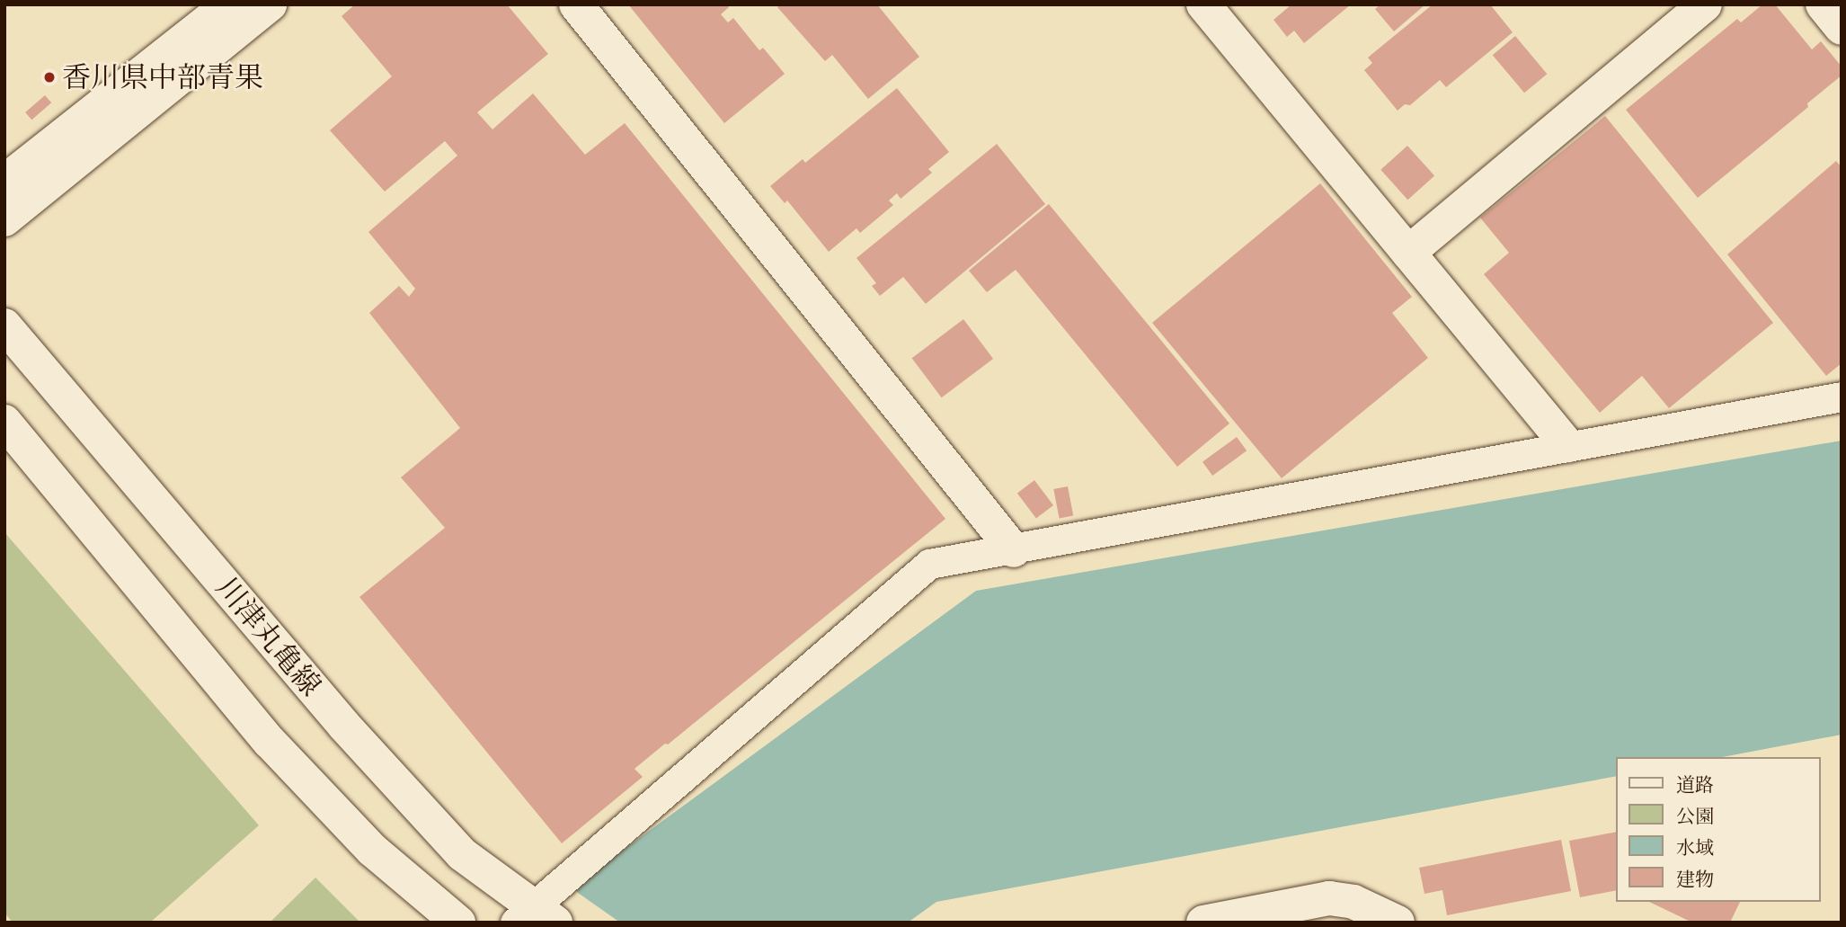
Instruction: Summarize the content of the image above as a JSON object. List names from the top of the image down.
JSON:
{
  "streets": {
    "street": ["川津丸亀線"]
  },
  "places": ["香川県中部青果"],
  "legend": [
    "道路",
    "公園",
    "水域",
    "建物"
  ]
}
